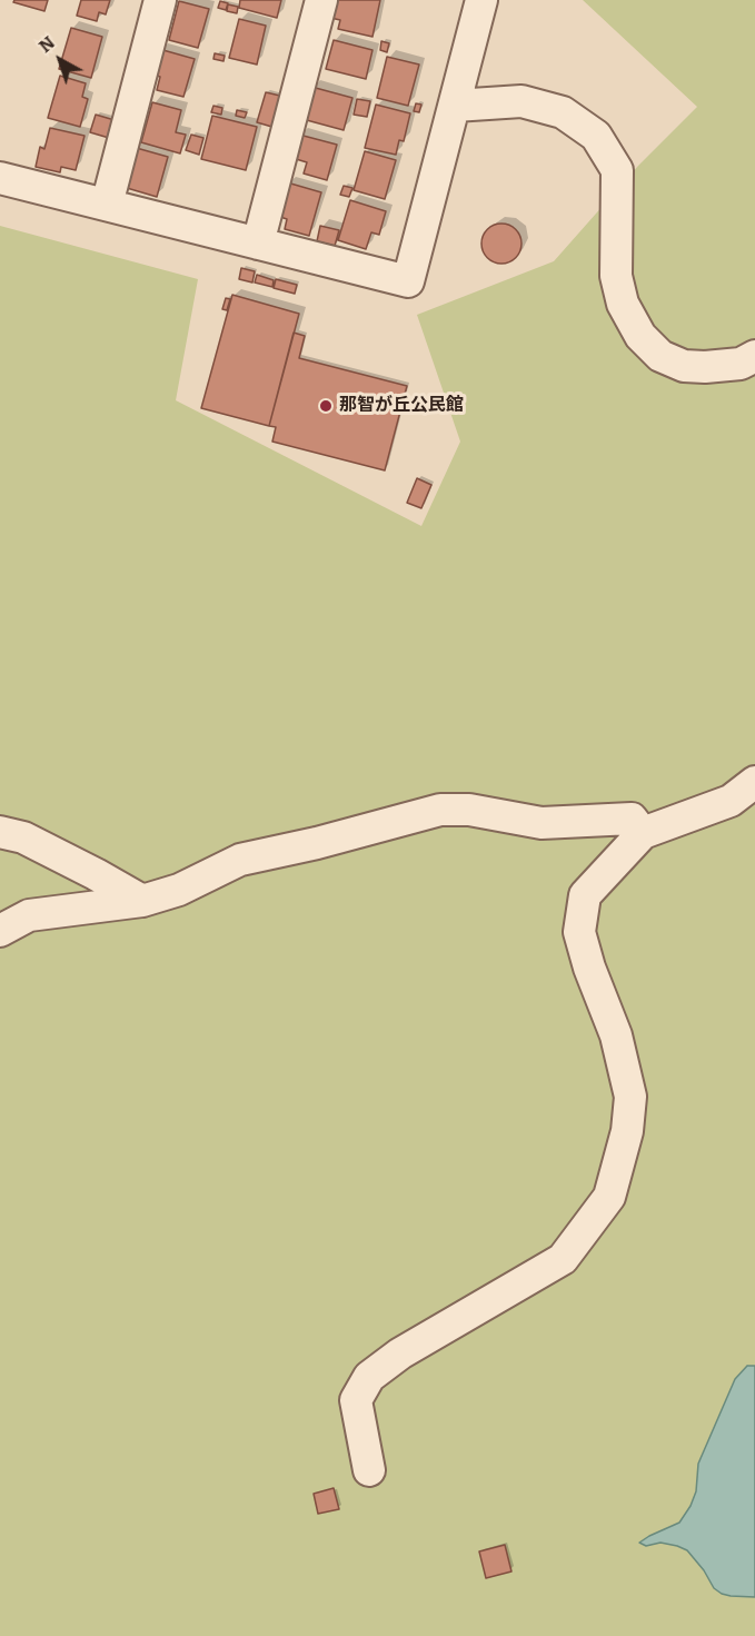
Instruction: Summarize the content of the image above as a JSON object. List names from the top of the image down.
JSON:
{
  "places": ["那智が丘公民館"],
  "north": "top left"
}
